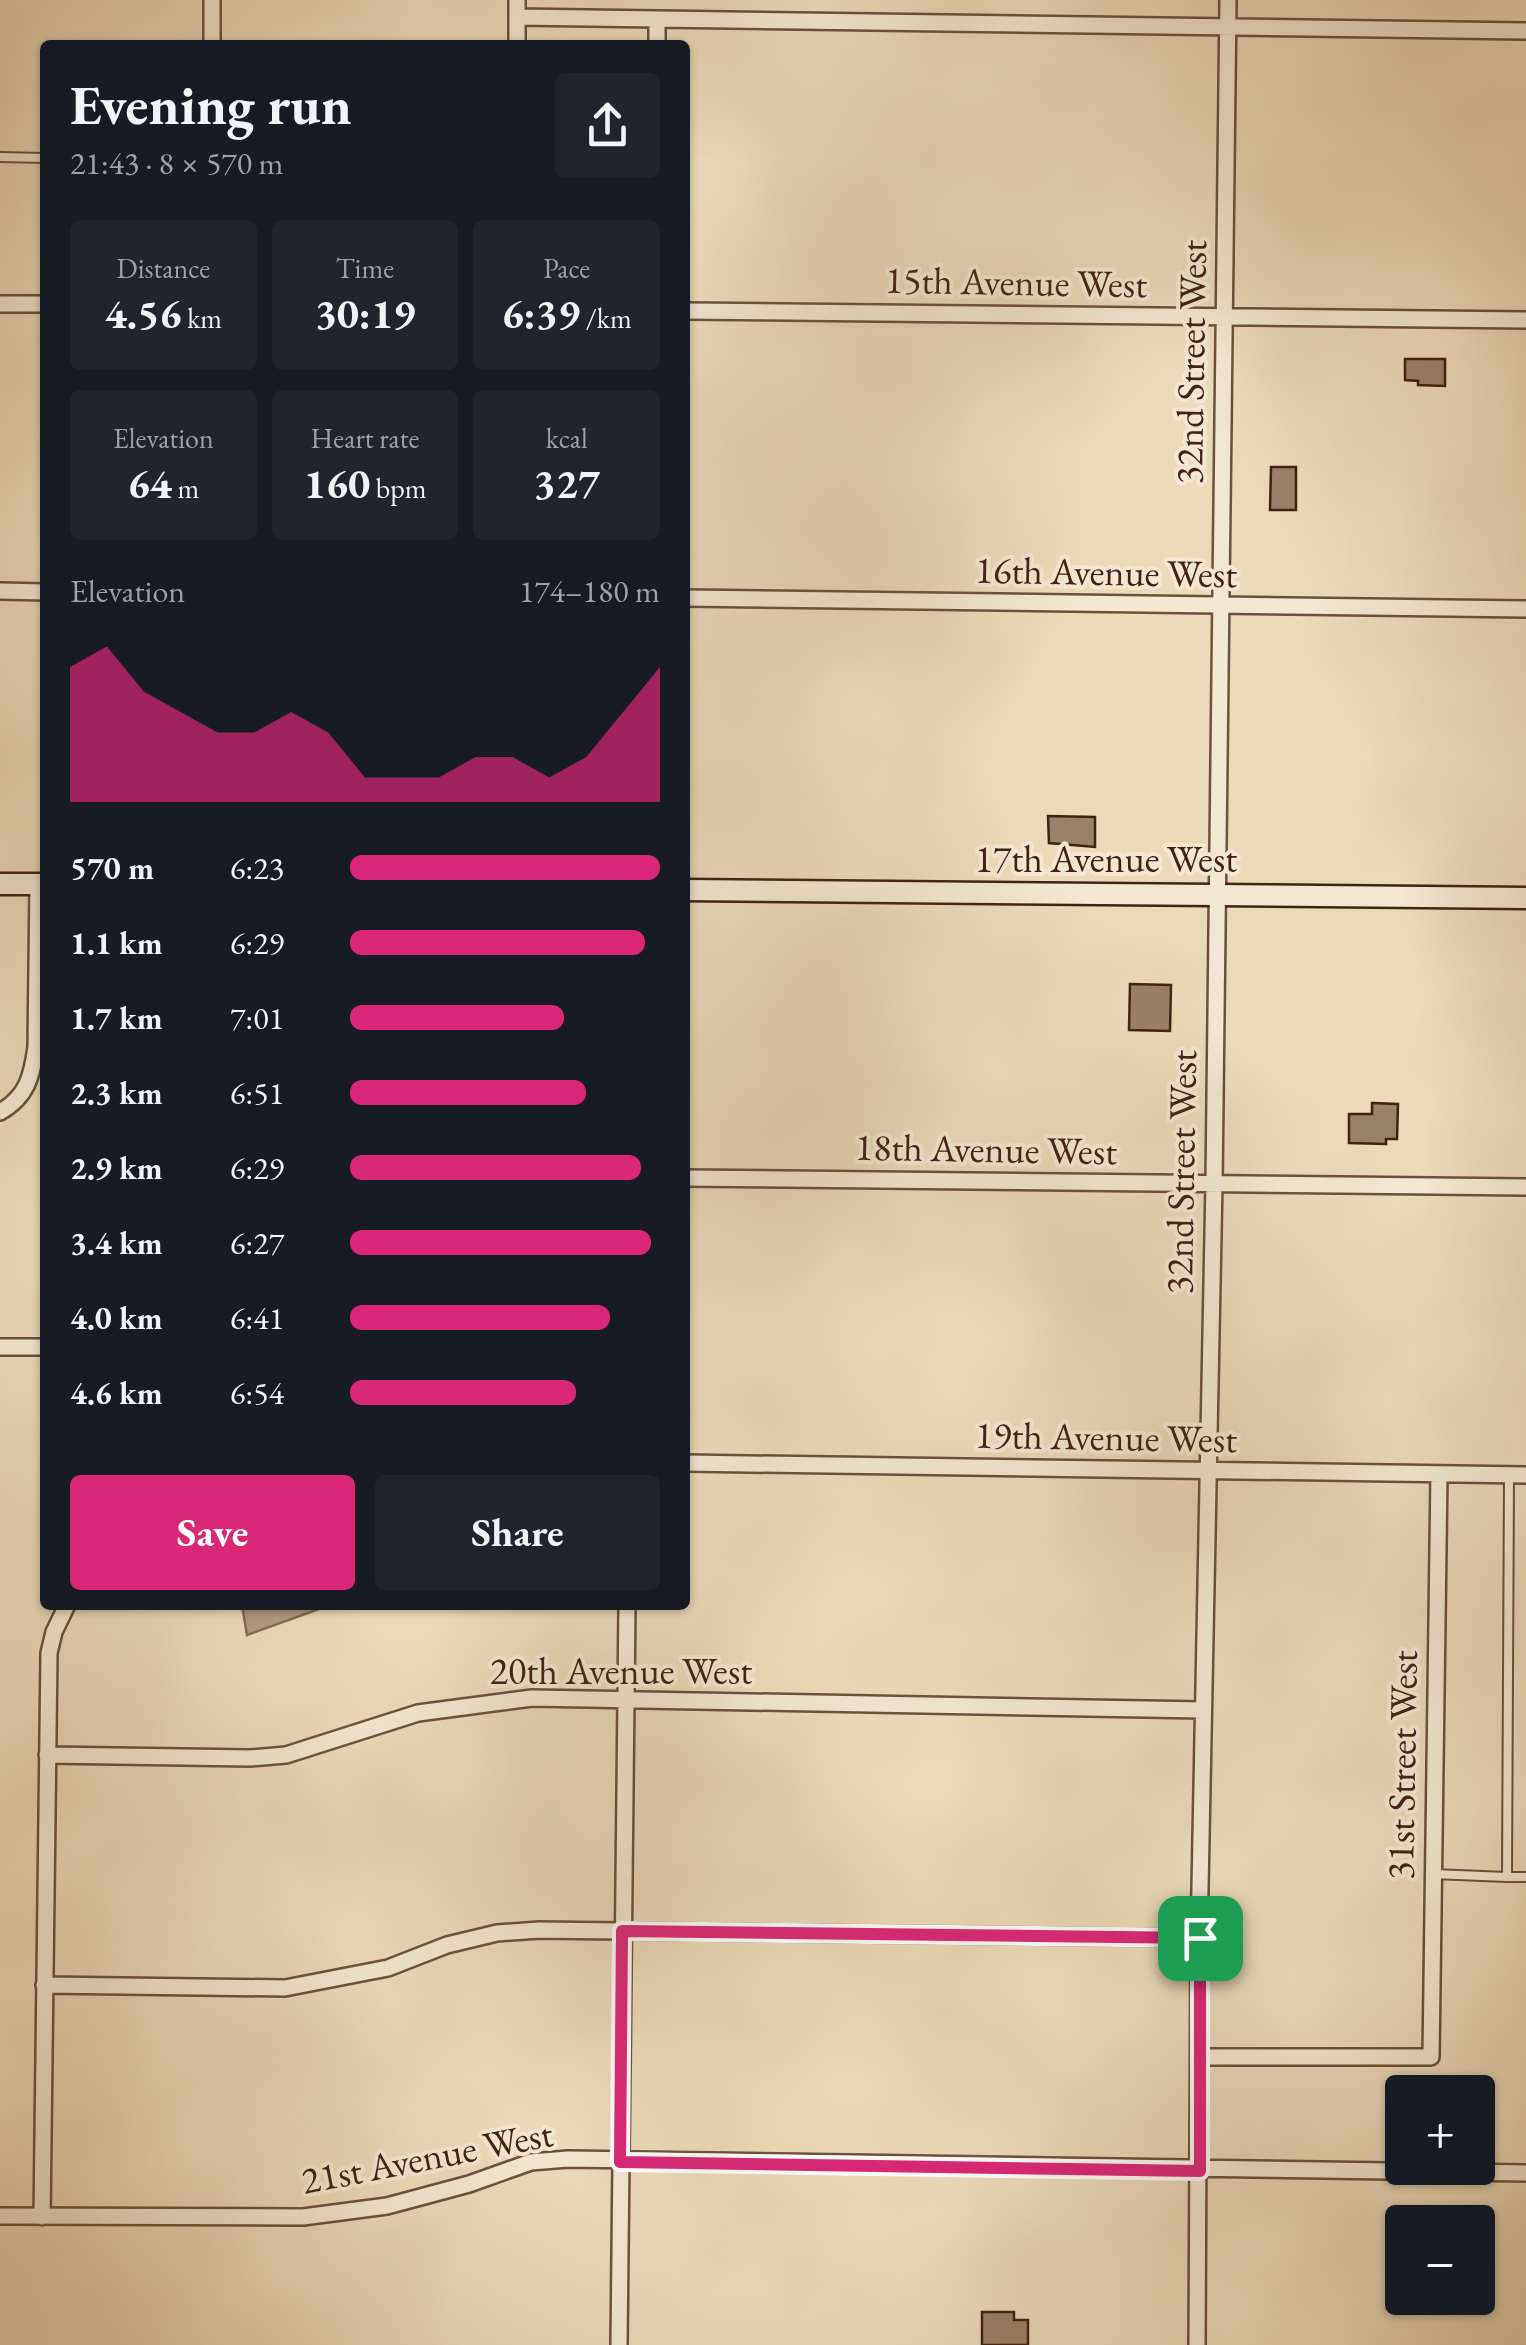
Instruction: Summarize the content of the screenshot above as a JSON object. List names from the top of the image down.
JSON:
{
  "streets": {
    "street": [
      "15th Avenue West",
      "32nd Street West",
      "16th Avenue West",
      "17th Avenue West",
      "18th Avenue West",
      "19th Avenue West",
      "20th Avenue West",
      "31st Street West",
      "21st Avenue West"
    ]
  },
  "crossings": [
    ["15th Avenue West", "32nd Street West"],
    ["32nd Street West", "16th Avenue West"],
    ["32nd Street West", "17th Avenue West"],
    ["32nd Street West", "18th Avenue West"],
    ["32nd Street West", "19th Avenue West"],
    ["32nd Street West", "20th Avenue West"],
    ["32nd Street West", "31st Street West"],
    ["32nd Street West", "21st Avenue West"],
    ["19th Avenue West", "31st Street West"]
  ],
  "page": {
    "heading": ["Evening run", "21:43 · 8 × 570 m"],
    "stats": [
      ["Distance", "4.56 km"],
      ["Time", "30:19"],
      ["Pace", "6:39 /km"],
      ["Elevation", "64 m"],
      ["Heart rate", "160 bpm"],
      ["kcal", "327"]
    ],
    "chart": ["Elevation", "174–180 m"],
    "list": [
      {
        "name": "570 m",
        "note": "6:23"
      },
      {
        "name": "1.1 km",
        "note": "6:29"
      },
      {
        "name": "1.7 km",
        "note": "7:01"
      },
      {
        "name": "2.3 km",
        "note": "6:51"
      },
      {
        "name": "2.9 km",
        "note": "6:29"
      },
      {
        "name": "3.4 km",
        "note": "6:27"
      },
      {
        "name": "4.0 km",
        "note": "6:41"
      },
      {
        "name": "4.6 km",
        "note": "6:54"
      }
    ],
    "buttons": ["Save", "Share"],
    "map_buttons": ["+", "−"]
  }
}
